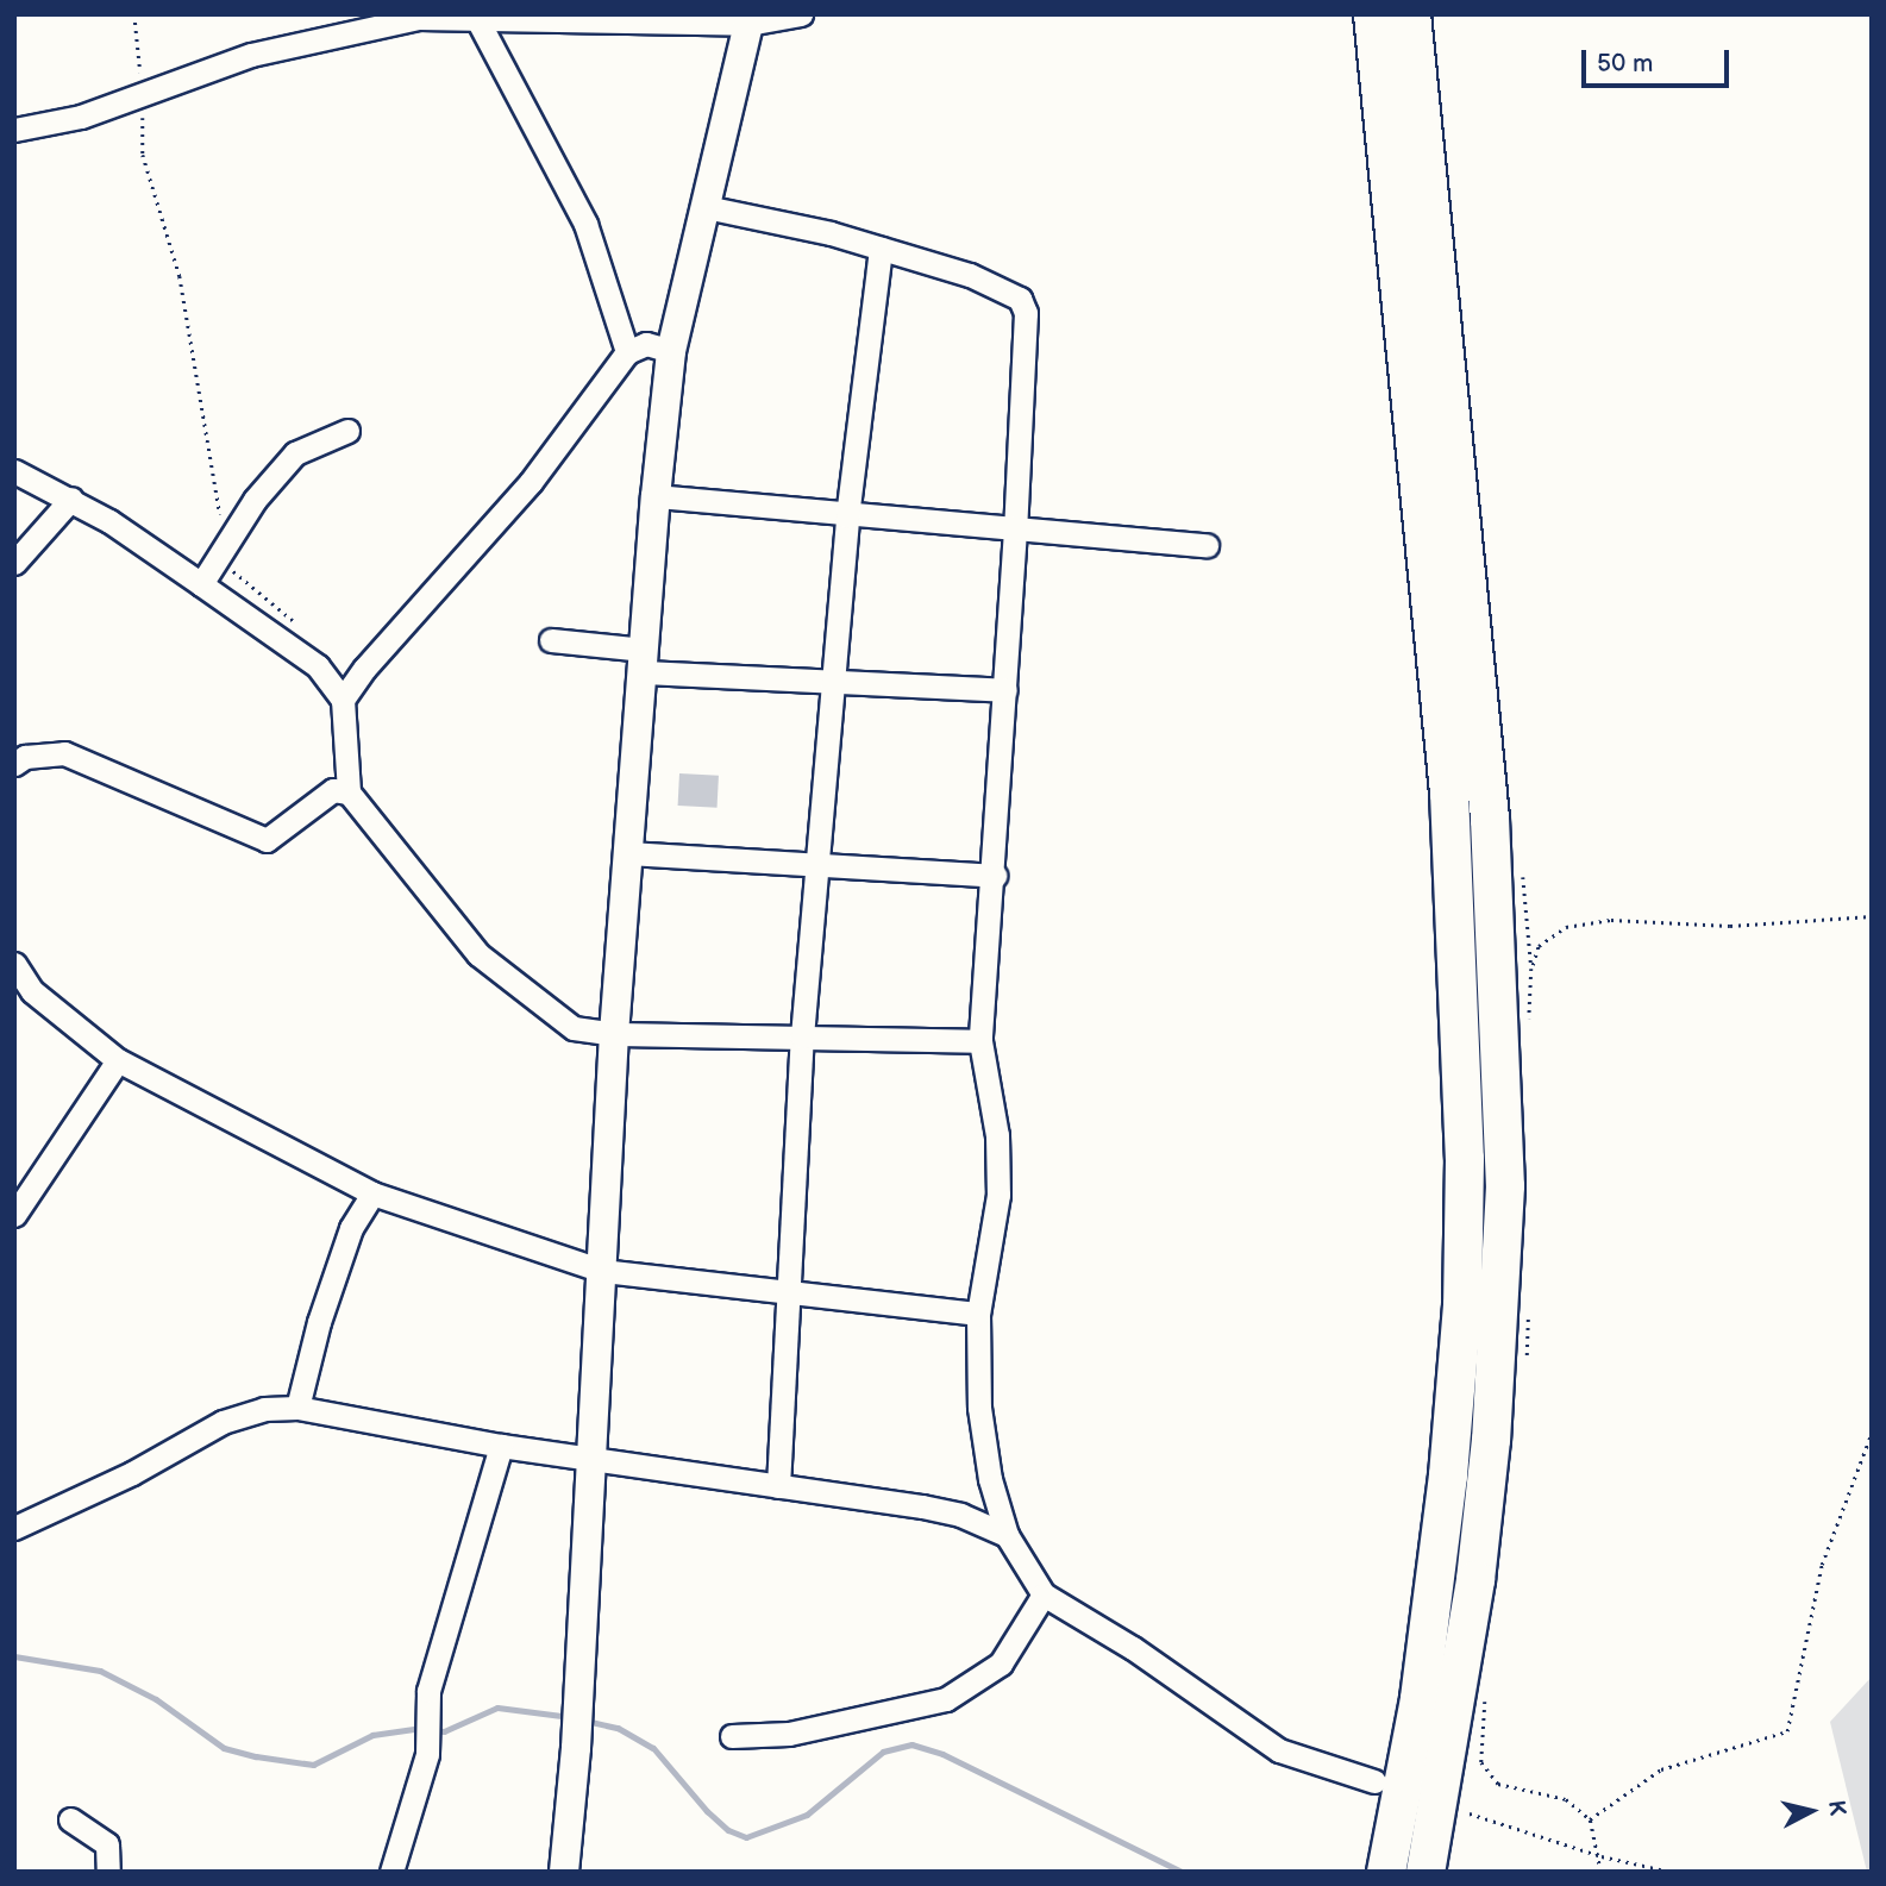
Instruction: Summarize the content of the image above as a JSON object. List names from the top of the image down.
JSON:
{
  "scale_bar": "50 m",
  "north": "right"
}
